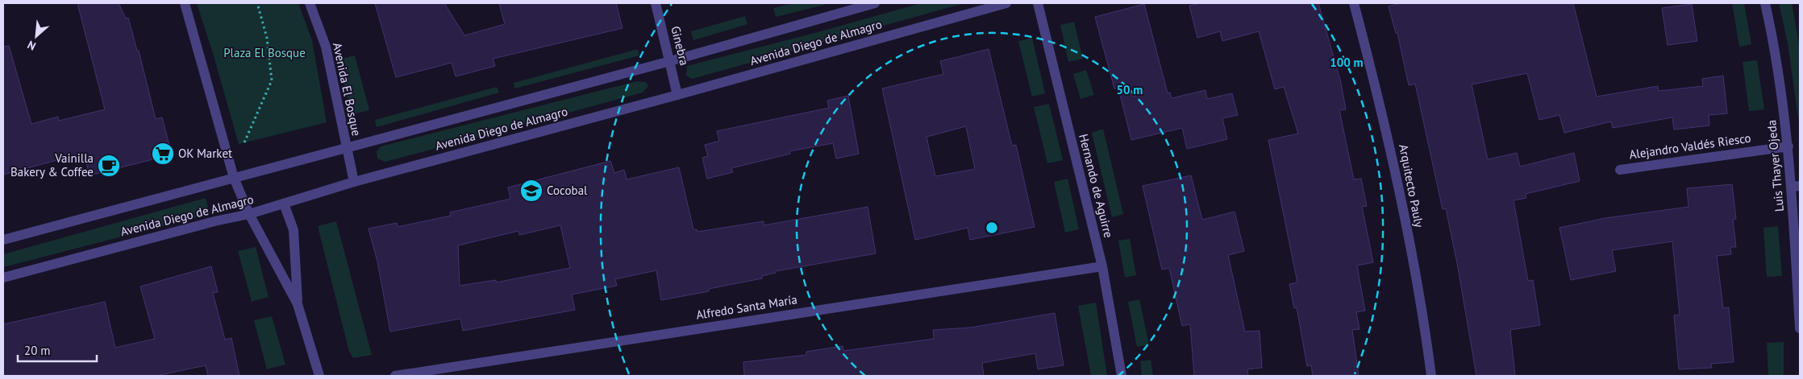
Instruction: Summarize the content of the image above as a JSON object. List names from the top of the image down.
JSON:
{
  "streets": {
    "street": [
      "Avenida Diego de Almagro",
      "Ginebra",
      "Avenida El Bosque",
      "Alejandro Valdés Riesco",
      "Luis Thayer Ojeda",
      "Hernando de Aguirre",
      "Arquitecto Pauly",
      "Alfredo Santa María"
    ]
  },
  "crossings": [
    ["Avenida Diego de Almagro", "Ginebra"],
    ["Avenida Diego de Almagro", "Avenida El Bosque"],
    ["Alejandro Valdés Riesco", "Luis Thayer Ojeda"],
    ["Hernando de Aguirre", "Alfredo Santa María"]
  ],
  "parks": ["Plaza El Bosque"],
  "places": {
    "supermarket": ["OK Market"],
    "cafe": ["Vainilla Bakery & Coffee"],
    "school or university": ["Cocobal"]
  },
  "scale_bar": "20 m",
  "north": "bottom left",
  "rings": ["100 m", "50 m"]
}
